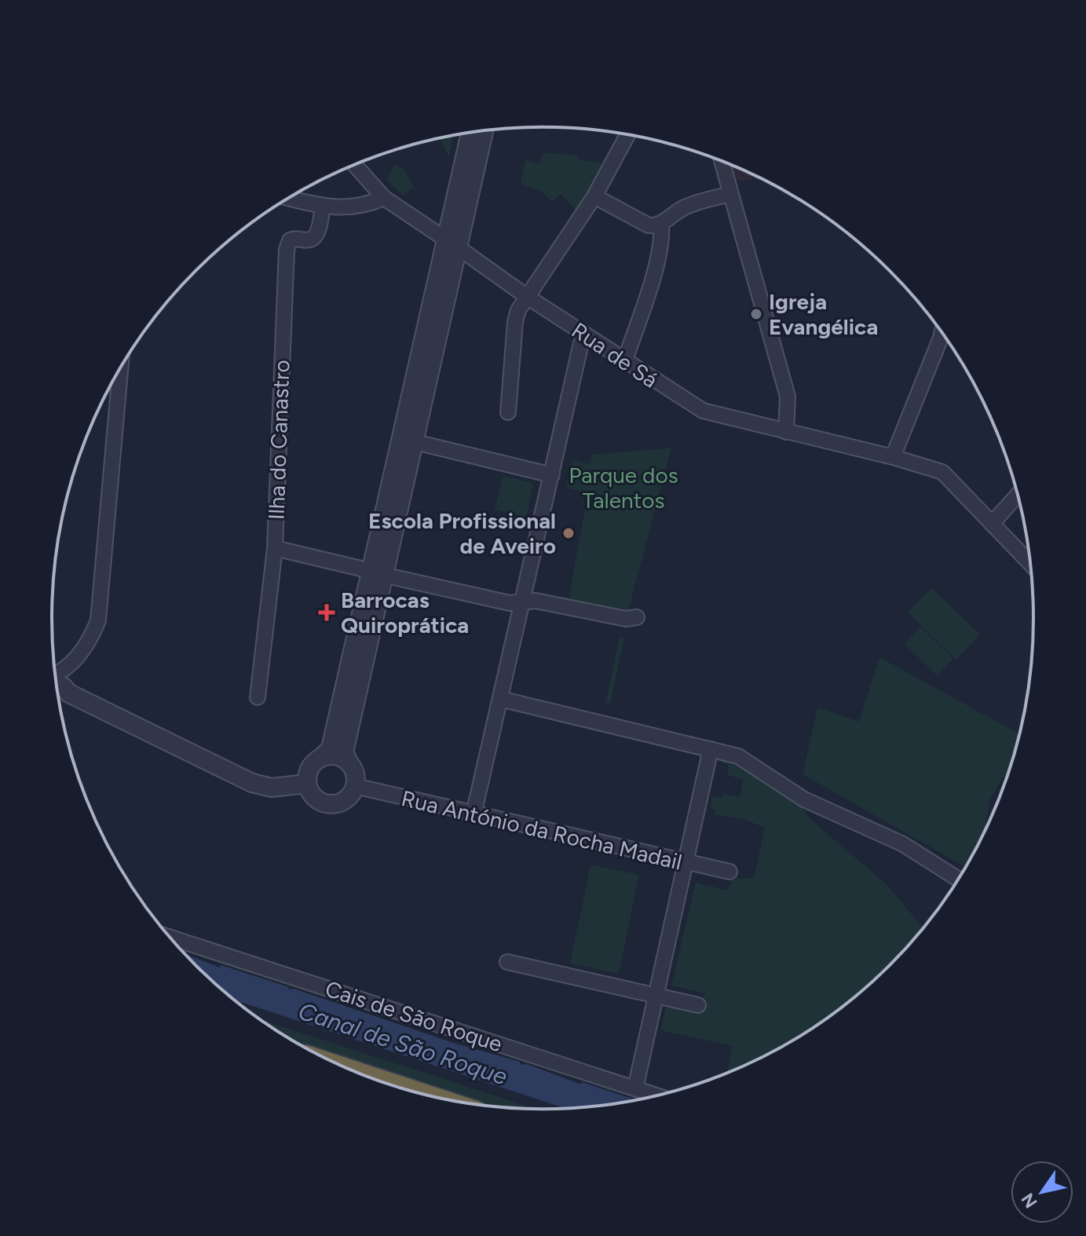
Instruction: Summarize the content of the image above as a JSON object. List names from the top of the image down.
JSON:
{
  "streets": {
    "street": [
      "Rua de Sá",
      "Ilha do Canastro",
      "Rua António da Rocha Madail",
      "Cais de São Roque"
    ]
  },
  "water": ["Canal de São Roque"],
  "parks": ["Parque dos Talentos"],
  "places": {
    "other": ["Igreja Evangélica", "Escola Profissional de Aveiro"],
    "health": ["Barrocas Quiroprática"]
  },
  "north": "bottom left"
}
